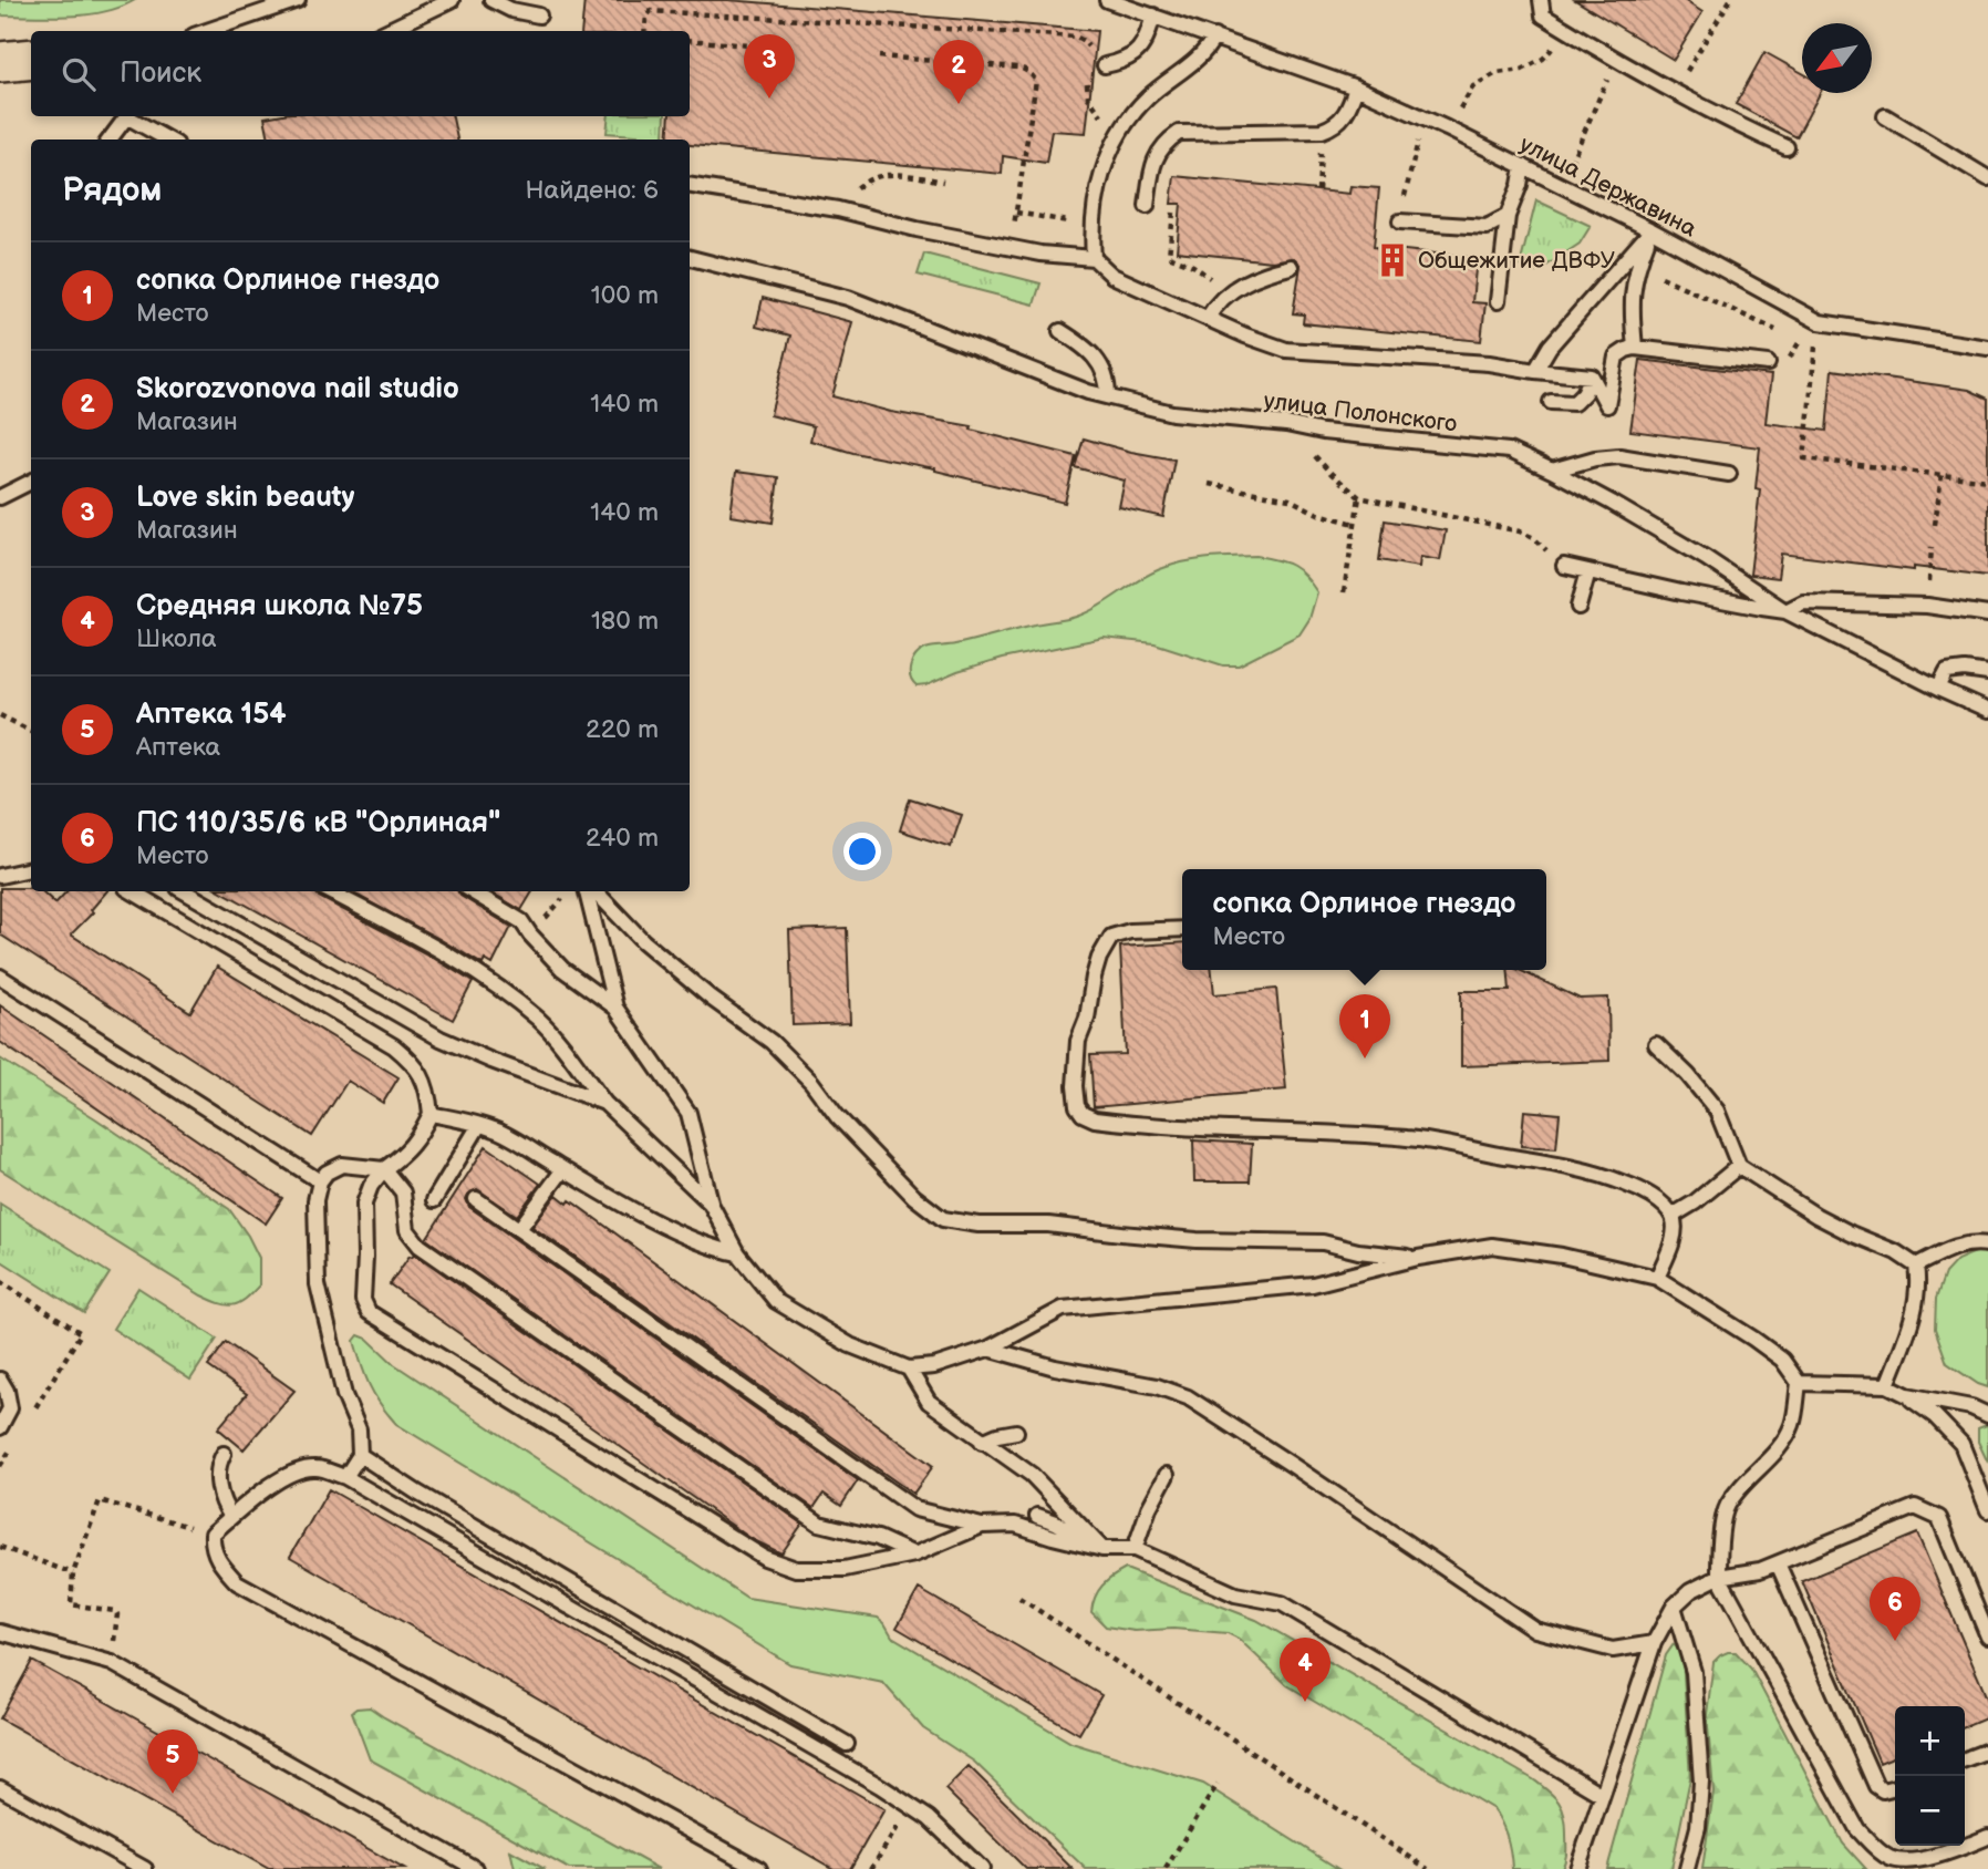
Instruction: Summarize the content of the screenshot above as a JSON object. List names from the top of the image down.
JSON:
{
  "streets": {
    "lane": ["улица Державина", "улица Полонского"]
  },
  "places": {
    "building": ["Общежитие ДВФУ"]
  },
  "north": "bottom left",
  "page": {
    "search": "Поиск",
    "pins": [
      "3",
      "2",
      "1",
      "6",
      "4",
      "5"
    ],
    "heading": ["Рядом", "Найдено: 6"],
    "list": [
      {
        "mark": "1",
        "name": "сопка Орлиное гнездо",
        "note": "Место",
        "value": "100 m"
      },
      {
        "mark": "2",
        "name": "Skorozvonova nail studio",
        "note": "Магазин",
        "value": "140 m"
      },
      {
        "mark": "3",
        "name": "Love skin beauty",
        "note": "Магазин",
        "value": "140 m"
      },
      {
        "mark": "4",
        "name": "Средняя школа №75",
        "note": "Школа",
        "value": "180 m"
      },
      {
        "mark": "5",
        "name": "Аптека 154",
        "note": "Аптека",
        "value": "220 m"
      },
      {
        "mark": "6",
        "name": "ПС 110/35/6 кВ \"Орлиная\"",
        "note": "Место",
        "value": "240 m"
      }
    ],
    "popup": ["сопка Орлиное гнездо", "Место"],
    "map_buttons": ["+", "−"]
  }
}
